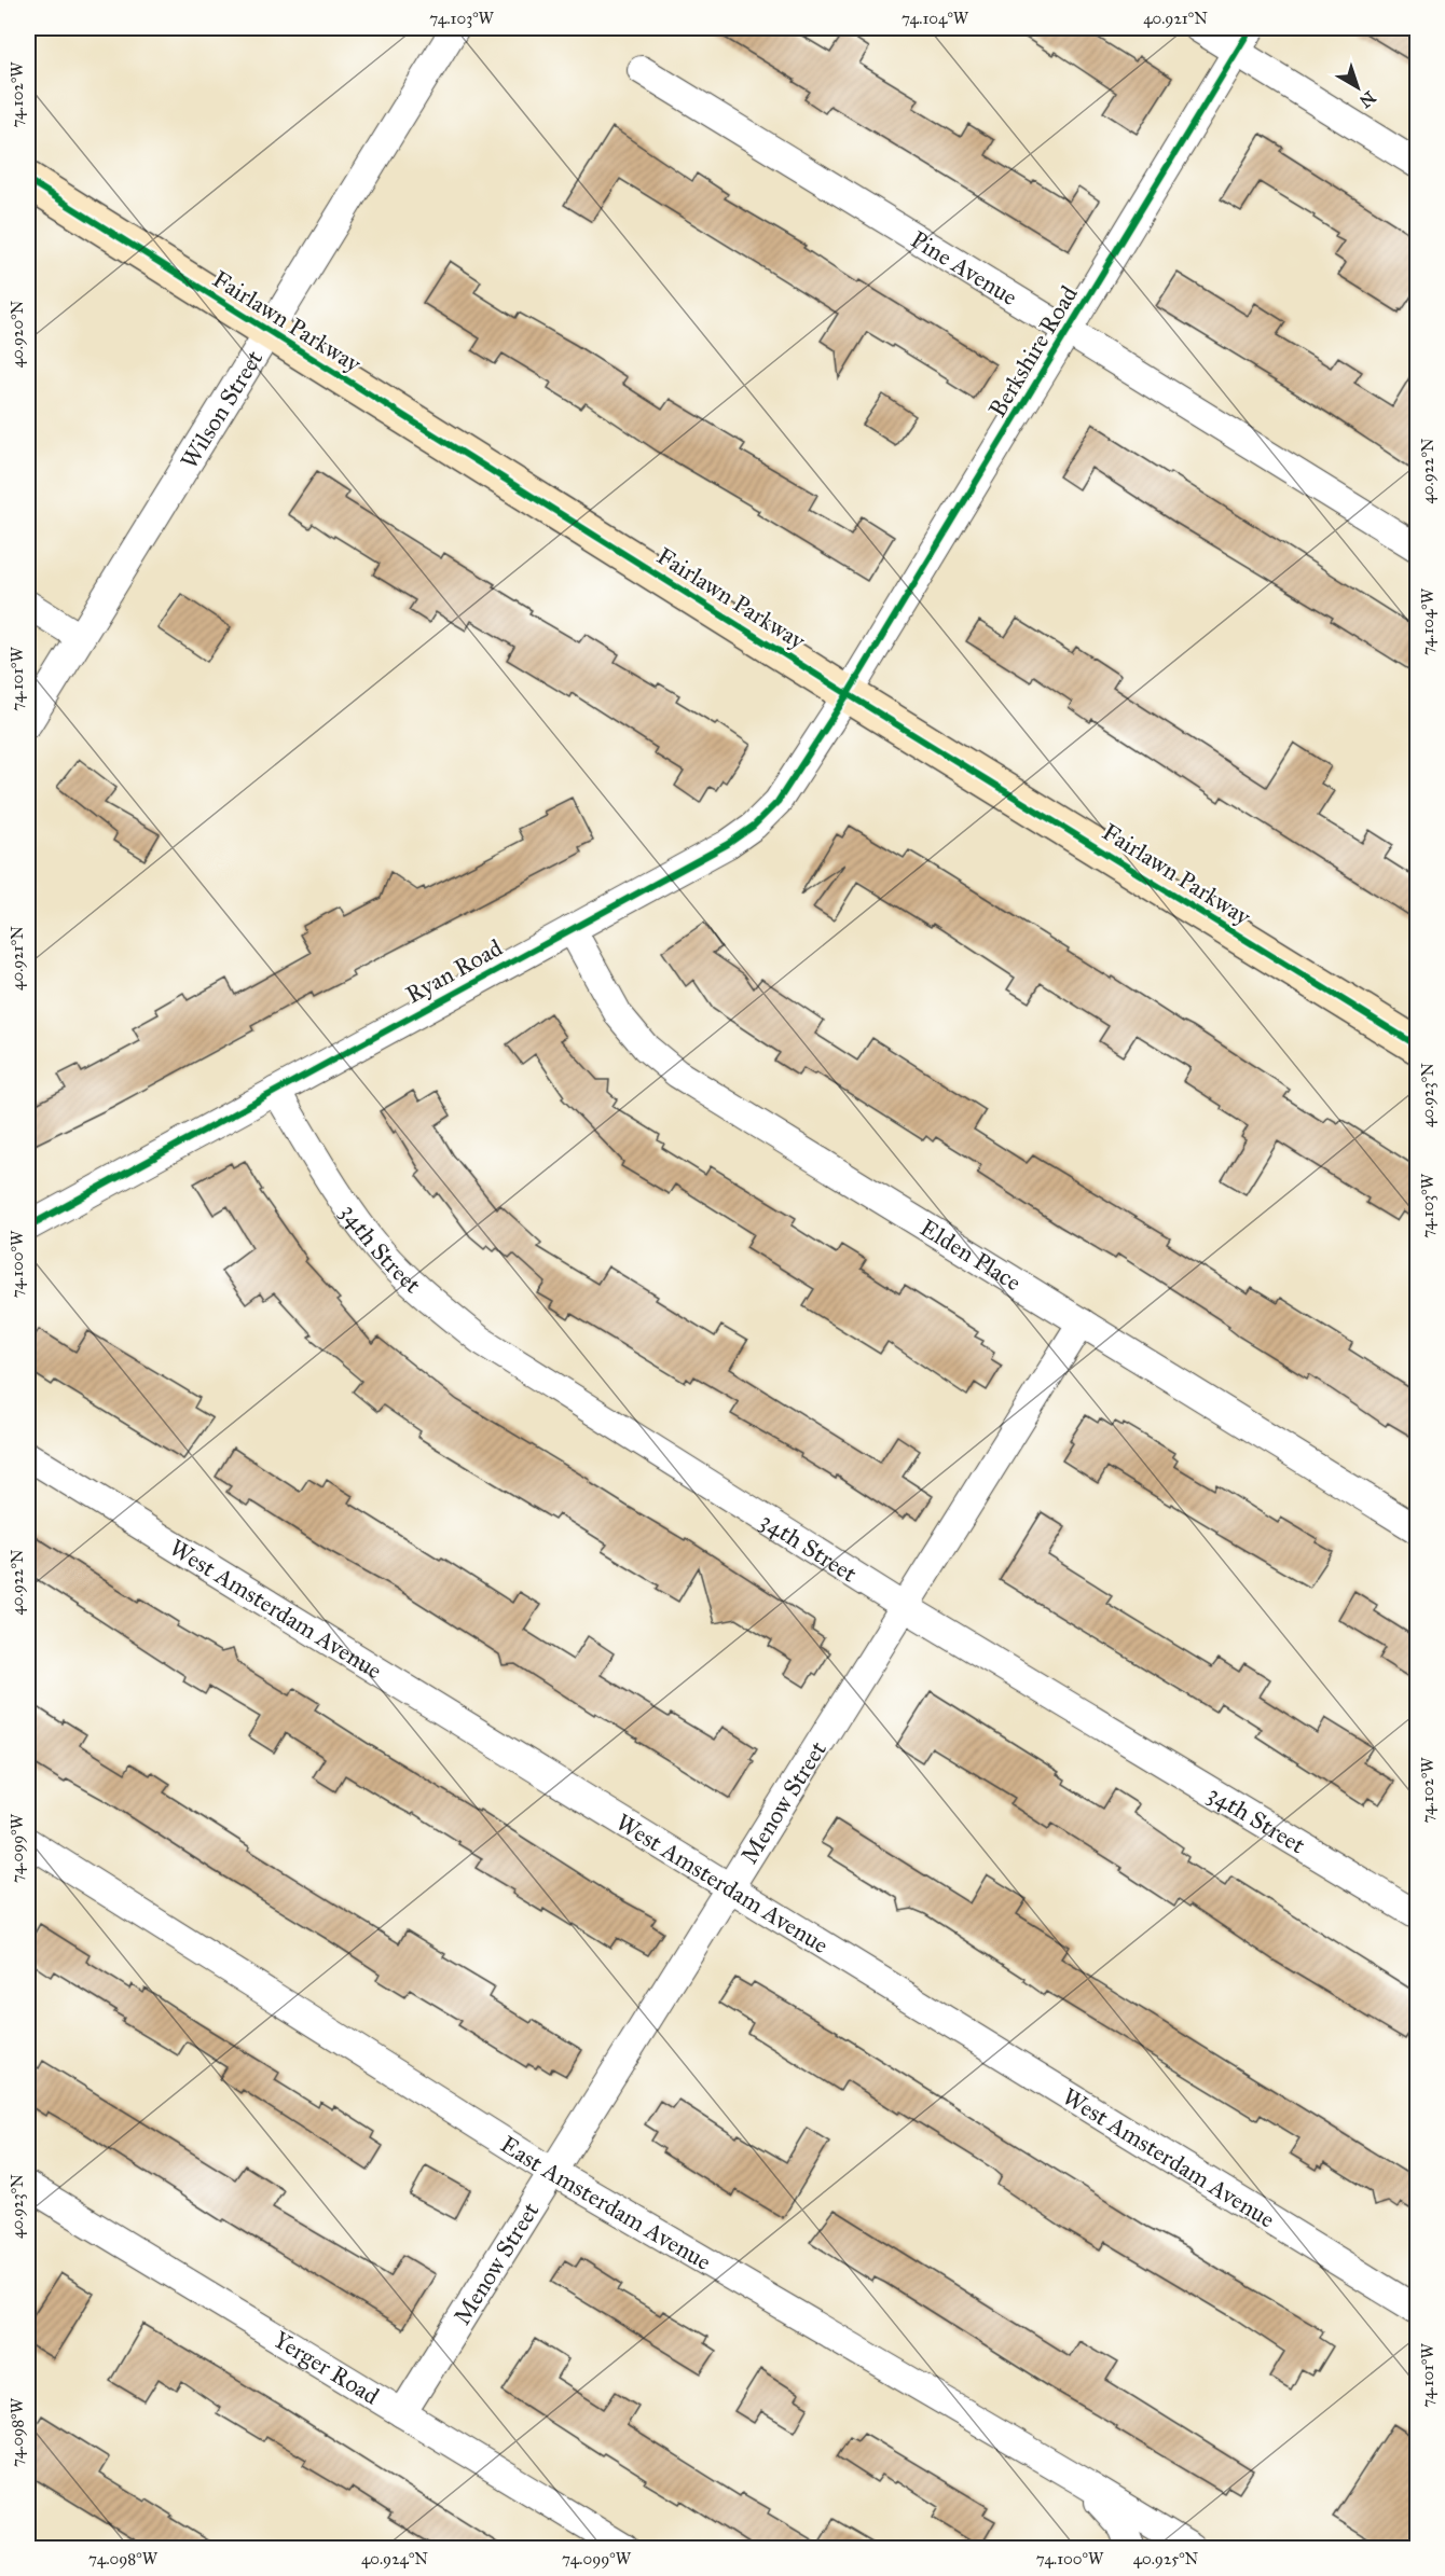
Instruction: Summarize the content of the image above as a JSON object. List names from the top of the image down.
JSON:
{
  "streets": {
    "street": [
      "Pine Avenue",
      "Fairlawn Parkway",
      "Berkshire Road",
      "Wilson Street",
      "Ryan Road",
      "34th Street",
      "Elden Place",
      "West Amsterdam Avenue",
      "Menow Street",
      "East Amsterdam Avenue",
      "Yerger Road"
    ]
  },
  "crossings": [
    ["Pine Avenue", "Berkshire Road"],
    ["Fairlawn Parkway", "Berkshire Road"],
    ["Fairlawn Parkway", "Wilson Street"],
    ["Fairlawn Parkway", "Ryan Road"],
    ["Berkshire Road", "Ryan Road"],
    ["Ryan Road", "34th Street"],
    ["Ryan Road", "Elden Place"],
    ["34th Street", "Menow Street"],
    ["Elden Place", "Menow Street"],
    ["West Amsterdam Avenue", "Menow Street"],
    ["Menow Street", "East Amsterdam Avenue"],
    ["Menow Street", "Yerger Road"]
  ],
  "north": "bottom right",
  "coordinates": [
    "74.103°W",
    "74.104°W",
    "40.921°N",
    "74.102°W",
    "40.920°N",
    "40.922°N",
    "74.101°W",
    "40.923°N",
    "74.100°W",
    "74.099°W",
    "74.098°W",
    "40.924°N",
    "40.925°N"
  ]
}
